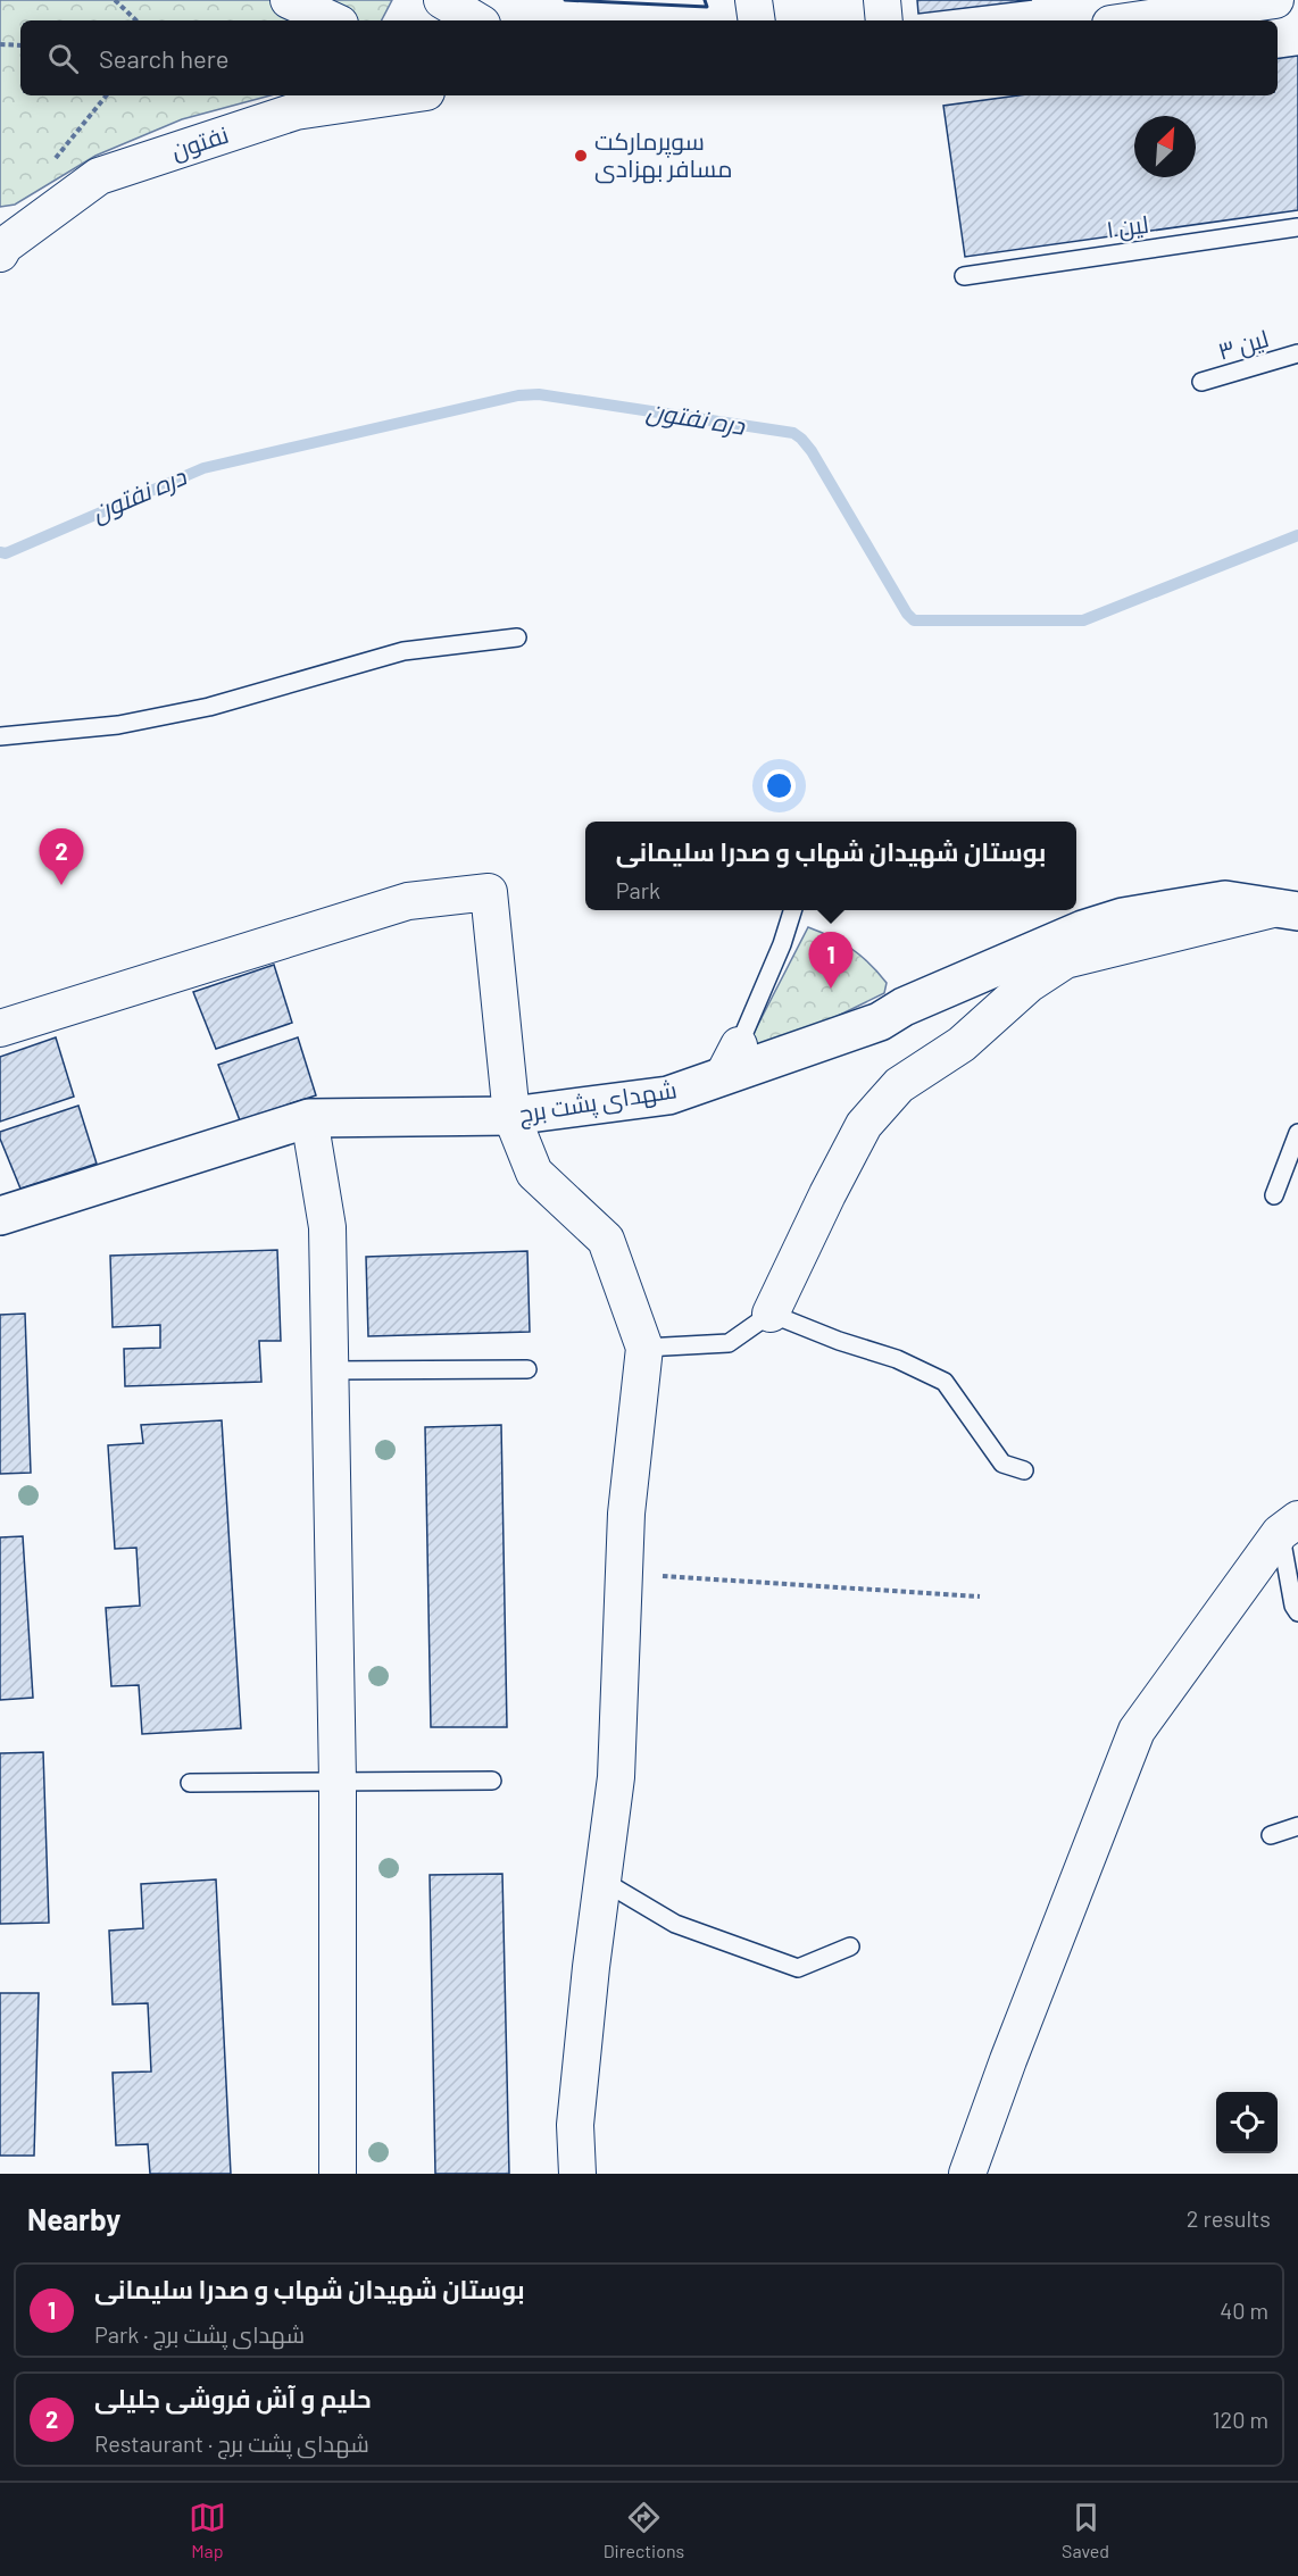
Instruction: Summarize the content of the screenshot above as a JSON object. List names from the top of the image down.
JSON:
{
  "streets": {
    "street": ["نفتون", "شهدای پشت برج"],
    "lane": ["لین ۱", "لین ۳"]
  },
  "water": ["دره نفتون"],
  "places": ["سوپرمارکت مسافر بهزادی"],
  "north": "top right",
  "page": {
    "search": "Search here",
    "popup": ["بوستان شهیدان شهاب و صدرا سلیمانی", "Park"],
    "pins": ["2", "1"],
    "heading": ["Nearby", "2 results"],
    "list": [
      {
        "mark": "1",
        "name": "بوستان شهیدان شهاب و صدرا سلیمانی",
        "note": "Park · شهدای پشت برج",
        "value": "40 m"
      },
      {
        "mark": "2",
        "name": "حلیم و آش فروشی جلیلی",
        "note": "Restaurant · شهدای پشت برج",
        "value": "120 m"
      }
    ],
    "nav": ["Map", "Directions", "Saved"]
  }
}
